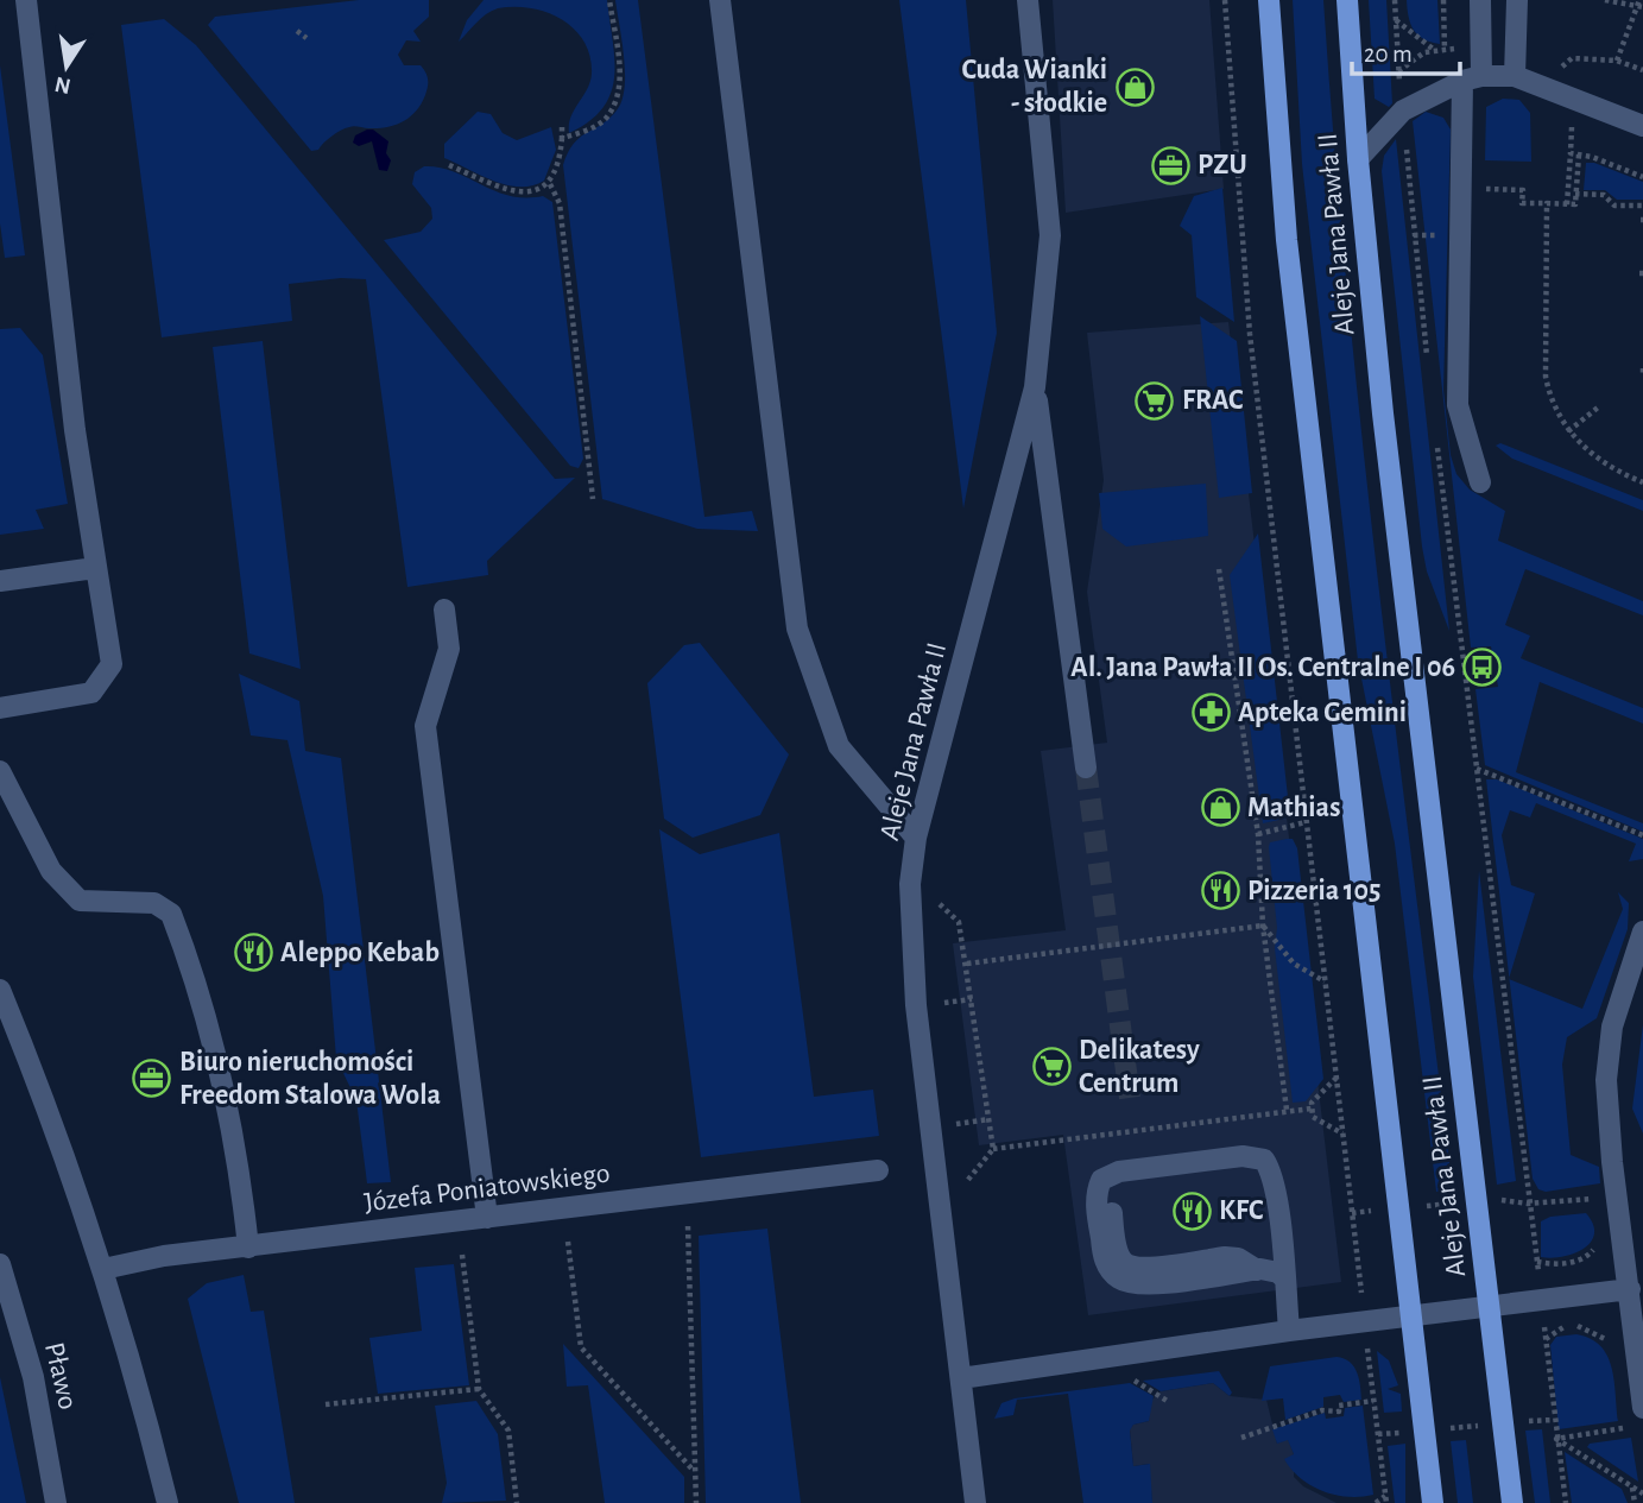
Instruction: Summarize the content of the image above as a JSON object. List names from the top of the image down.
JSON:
{
  "streets": {
    "main road": ["Aleje Jana Pawła II"],
    "street": ["Józefa Poniatowskiego", "Pławo"]
  },
  "places": {
    "shop": ["Cuda Wianki - słodkie", "Mathias"],
    "office": ["PZU", "Biuro nieruchomości Freedom Stalowa Wola"],
    "supermarket": ["FRAC", "Delikatesy Centrum"],
    "bus stop": ["Al. Jana Pawła II Os. Centralne I 06"],
    "pharmacy": ["Apteka Gemini"],
    "restaurant": ["Pizzeria 105", "Aleppo Kebab", "KFC"]
  },
  "scale_bar": "20 m",
  "north": "bottom"
}
